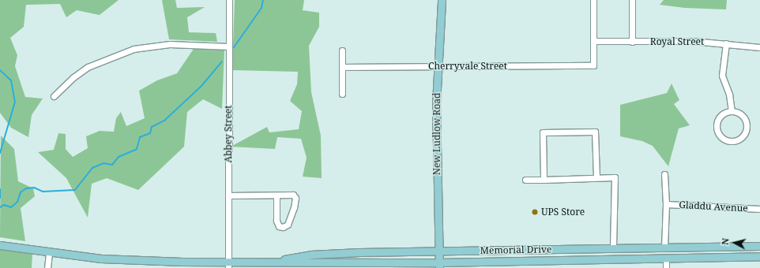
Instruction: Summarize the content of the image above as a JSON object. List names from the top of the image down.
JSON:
{
  "streets": {
    "main road": ["New Ludlow Road", "Memorial Drive"],
    "street": [
      "Royal Street",
      "Cherryvale Street",
      "Abbey Street",
      "Gladdu Avenue"
    ]
  },
  "crossings": [
    ["Royal Street", "Cherryvale Street"],
    ["Cherryvale Street", "New Ludlow Road"],
    ["Abbey Street", "Memorial Drive"],
    ["New Ludlow Road", "Memorial Drive"]
  ],
  "places": ["UPS Store"],
  "north": "left"
}
